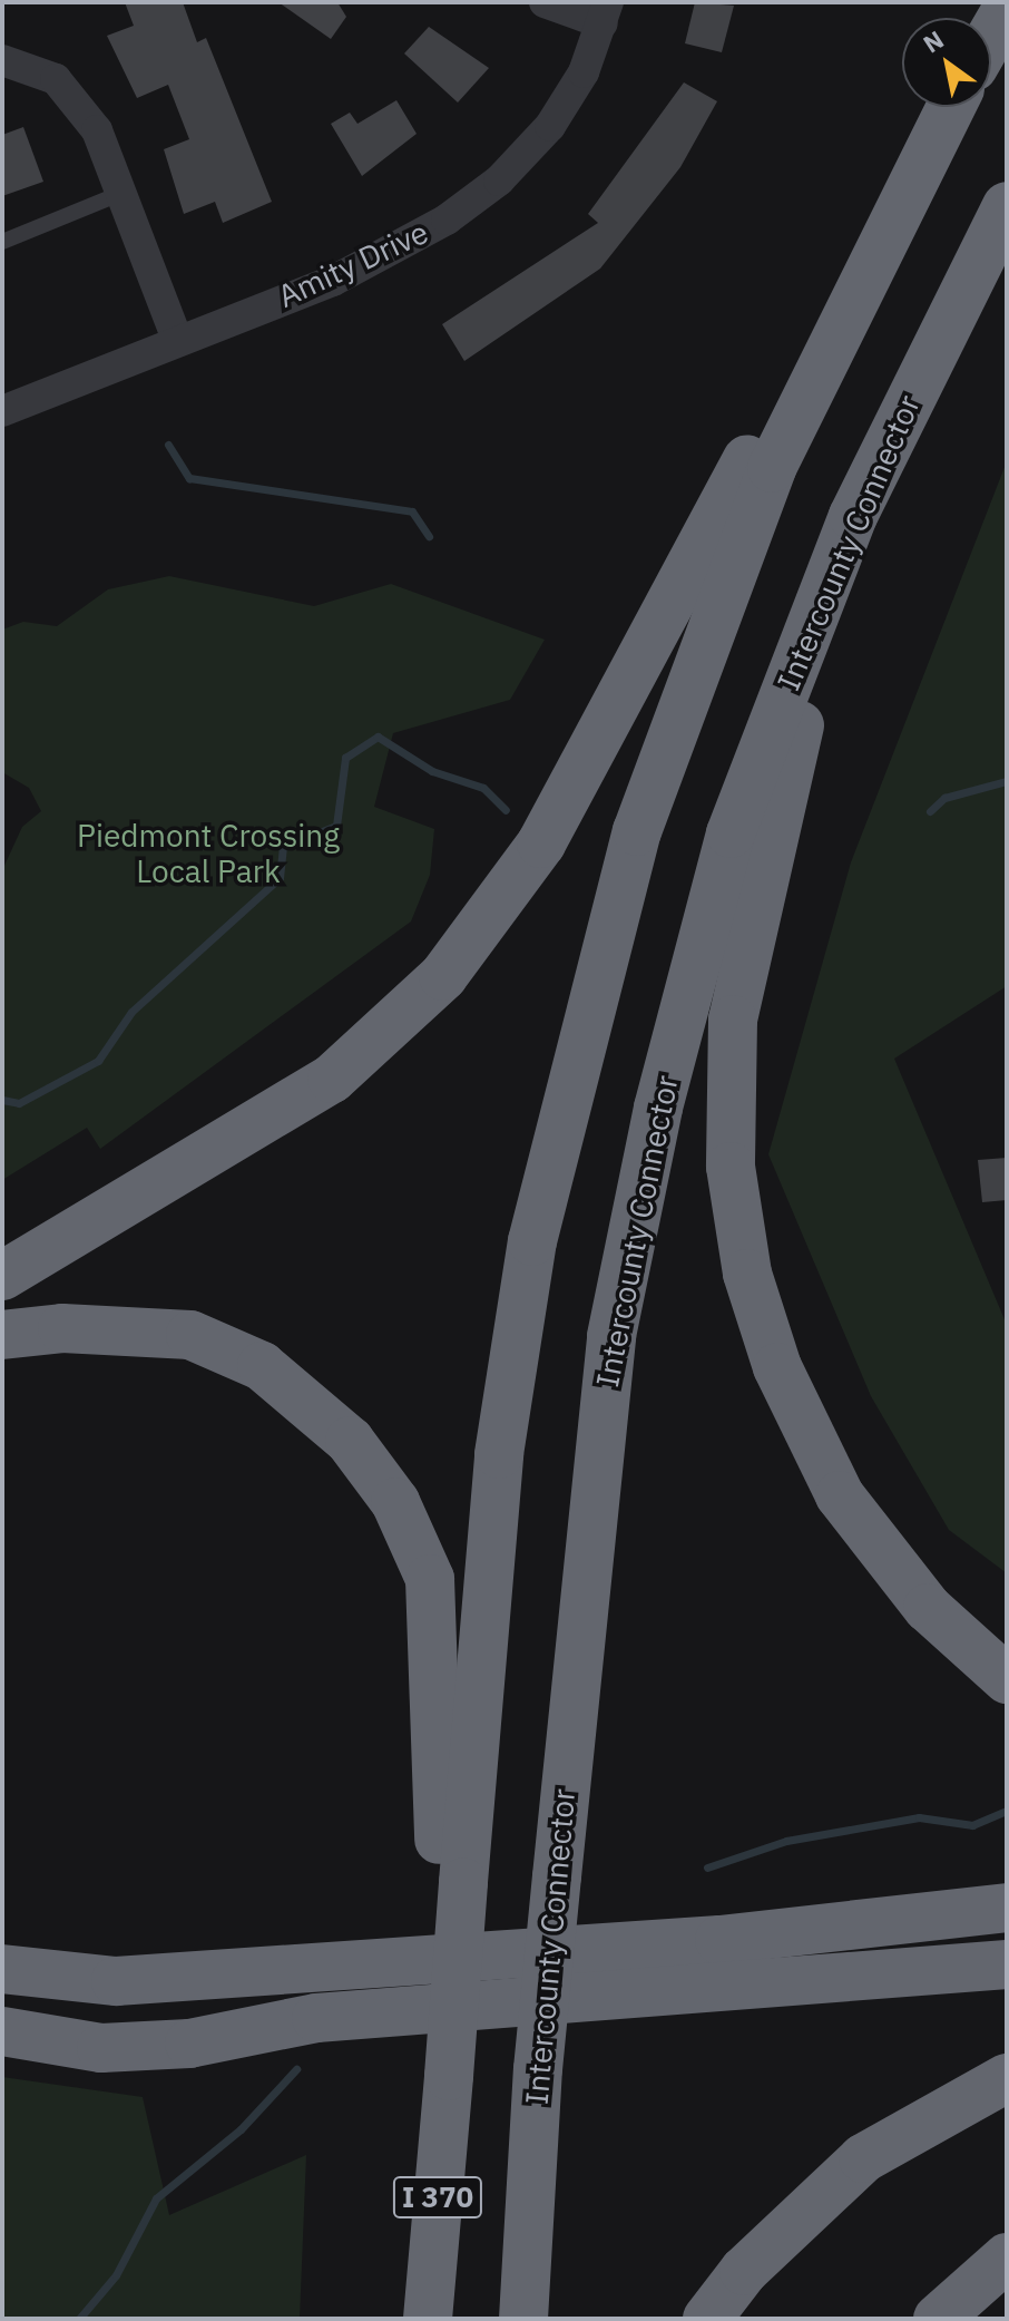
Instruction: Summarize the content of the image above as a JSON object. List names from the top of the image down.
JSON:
{
  "streets": {
    "highway": ["Intercounty Connector", "I 370"],
    "street": ["Amity Drive"]
  },
  "parks": ["Piedmont Crossing Local Park"],
  "north": "top left"
}
